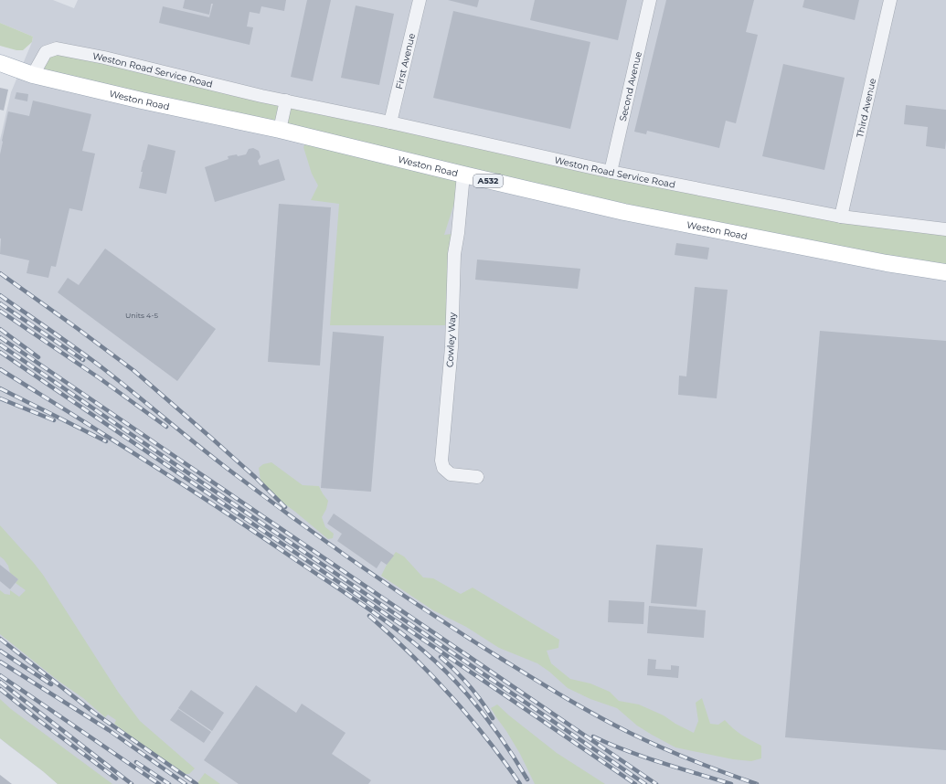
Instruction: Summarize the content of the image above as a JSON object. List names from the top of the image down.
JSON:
{
  "streets": {
    "main road": ["Weston Road", "A532"],
    "street": [
      "First Avenue",
      "Weston Road Service Road",
      "Second Avenue",
      "Third Avenue",
      "Cowley Way"
    ]
  },
  "crossings": [
    ["First Avenue", "Weston Road Service Road"],
    ["Weston Road Service Road", "Second Avenue"],
    ["Weston Road Service Road", "Weston Road"],
    ["Weston Road Service Road", "Third Avenue"],
    ["Weston Road", "Cowley Way"]
  ],
  "house_numbers": ["Units 4-5"]
}
